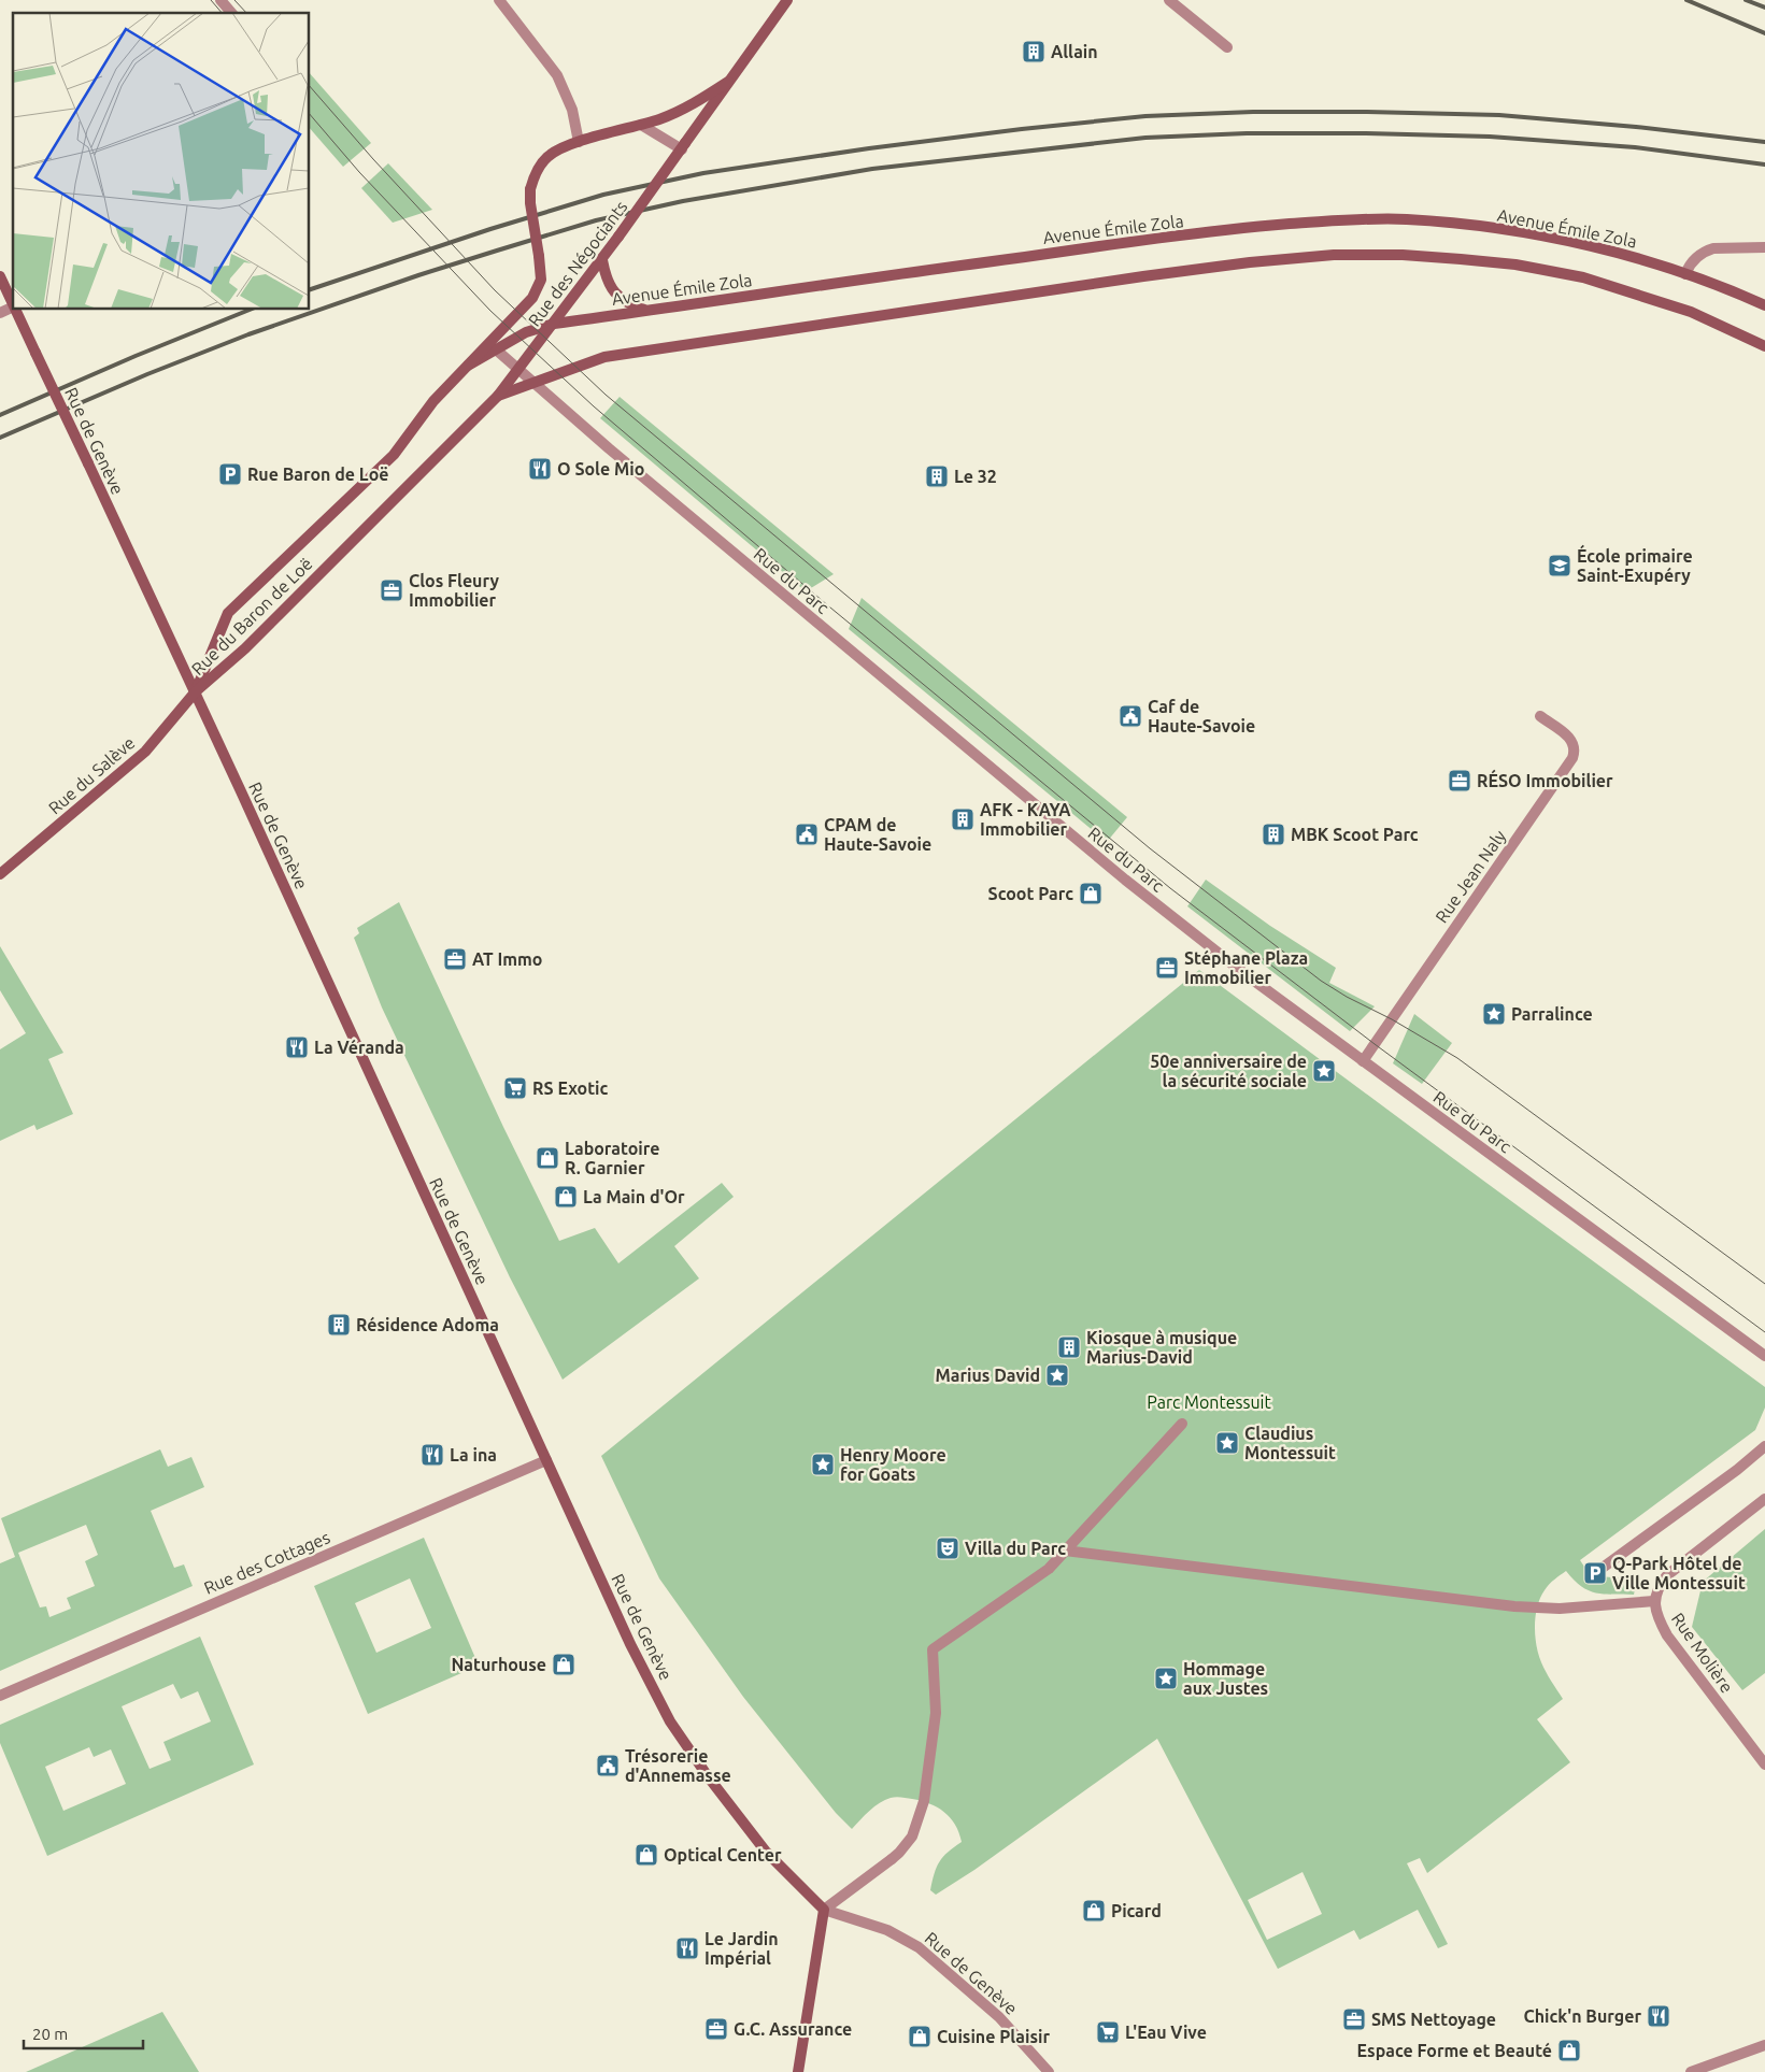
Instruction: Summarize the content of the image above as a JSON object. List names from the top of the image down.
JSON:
{
  "streets": {
    "street": [
      "Avenue Émile Zola",
      "Rue des Négociants",
      "Rue de Genève",
      "Rue du Parc",
      "Rue du Baron de Loë",
      "Rue du Salève",
      "Rue Jean Naly",
      "Rue des Cottages",
      "Rue Molière"
    ]
  },
  "crossings": [
    ["Avenue Émile Zola", "Rue des Négociants"],
    ["Avenue Émile Zola", "Rue du Parc"],
    ["Avenue Émile Zola", "Rue du Baron de Loë"],
    ["Rue des Négociants", "Rue du Parc"],
    ["Rue des Négociants", "Rue du Baron de Loë"],
    ["Rue de Genève", "Rue du Baron de Loë"],
    ["Rue de Genève", "Rue du Salève"],
    ["Rue de Genève", "Rue des Cottages"],
    ["Rue du Parc", "Rue Jean Naly"],
    ["Rue du Baron de Loë", "Rue du Salève"]
  ],
  "parks": ["Parc Montessuit"],
  "places": {
    "building": [
      "Allain",
      "Le 32",
      "AFK - KAYA Immobilier",
      "MBK Scoot Parc",
      "Résidence Adoma",
      "Kiosque à musique Marius-David"
    ],
    "restaurant": [
      "O Sole Mio",
      "La Véranda",
      "La ina",
      "Le Jardin Impérial",
      "Chick'n Burger"
    ],
    "parking": ["Rue Baron de Loë", "Q-Park Hôtel de Ville Montessuit"],
    "school or university": ["École primaire Saint-Exupéry"],
    "office": [
      "Clos Fleury Immobilier",
      "RÉSO Immobilier",
      "AT Immo",
      "Stéphane Plaza Immobilier",
      "SMS Nettoyage",
      "G.C. Assurance"
    ],
    "public building": ["Caf de Haute-Savoie", "CPAM de Haute-Savoie", "Trésorerie d'Annemasse"],
    "shop": [
      "Scoot Parc",
      "Laboratoire R. Garnier",
      "La Main d'Or",
      "Naturhouse",
      "Optical Center",
      "Picard",
      "Cuisine Plaisir",
      "Espace Forme et Beauté"
    ],
    "place": [
      "Parralince",
      "50e anniversaire de la sécurité sociale",
      "Marius David",
      "Claudius Montessuit",
      "Henry Moore for Goats",
      "Hommage aux Justes"
    ],
    "supermarket": ["RS Exotic", "L'Eau Vive"],
    "theatre": ["Villa du Parc"]
  },
  "scale_bar": "20 m"
}
